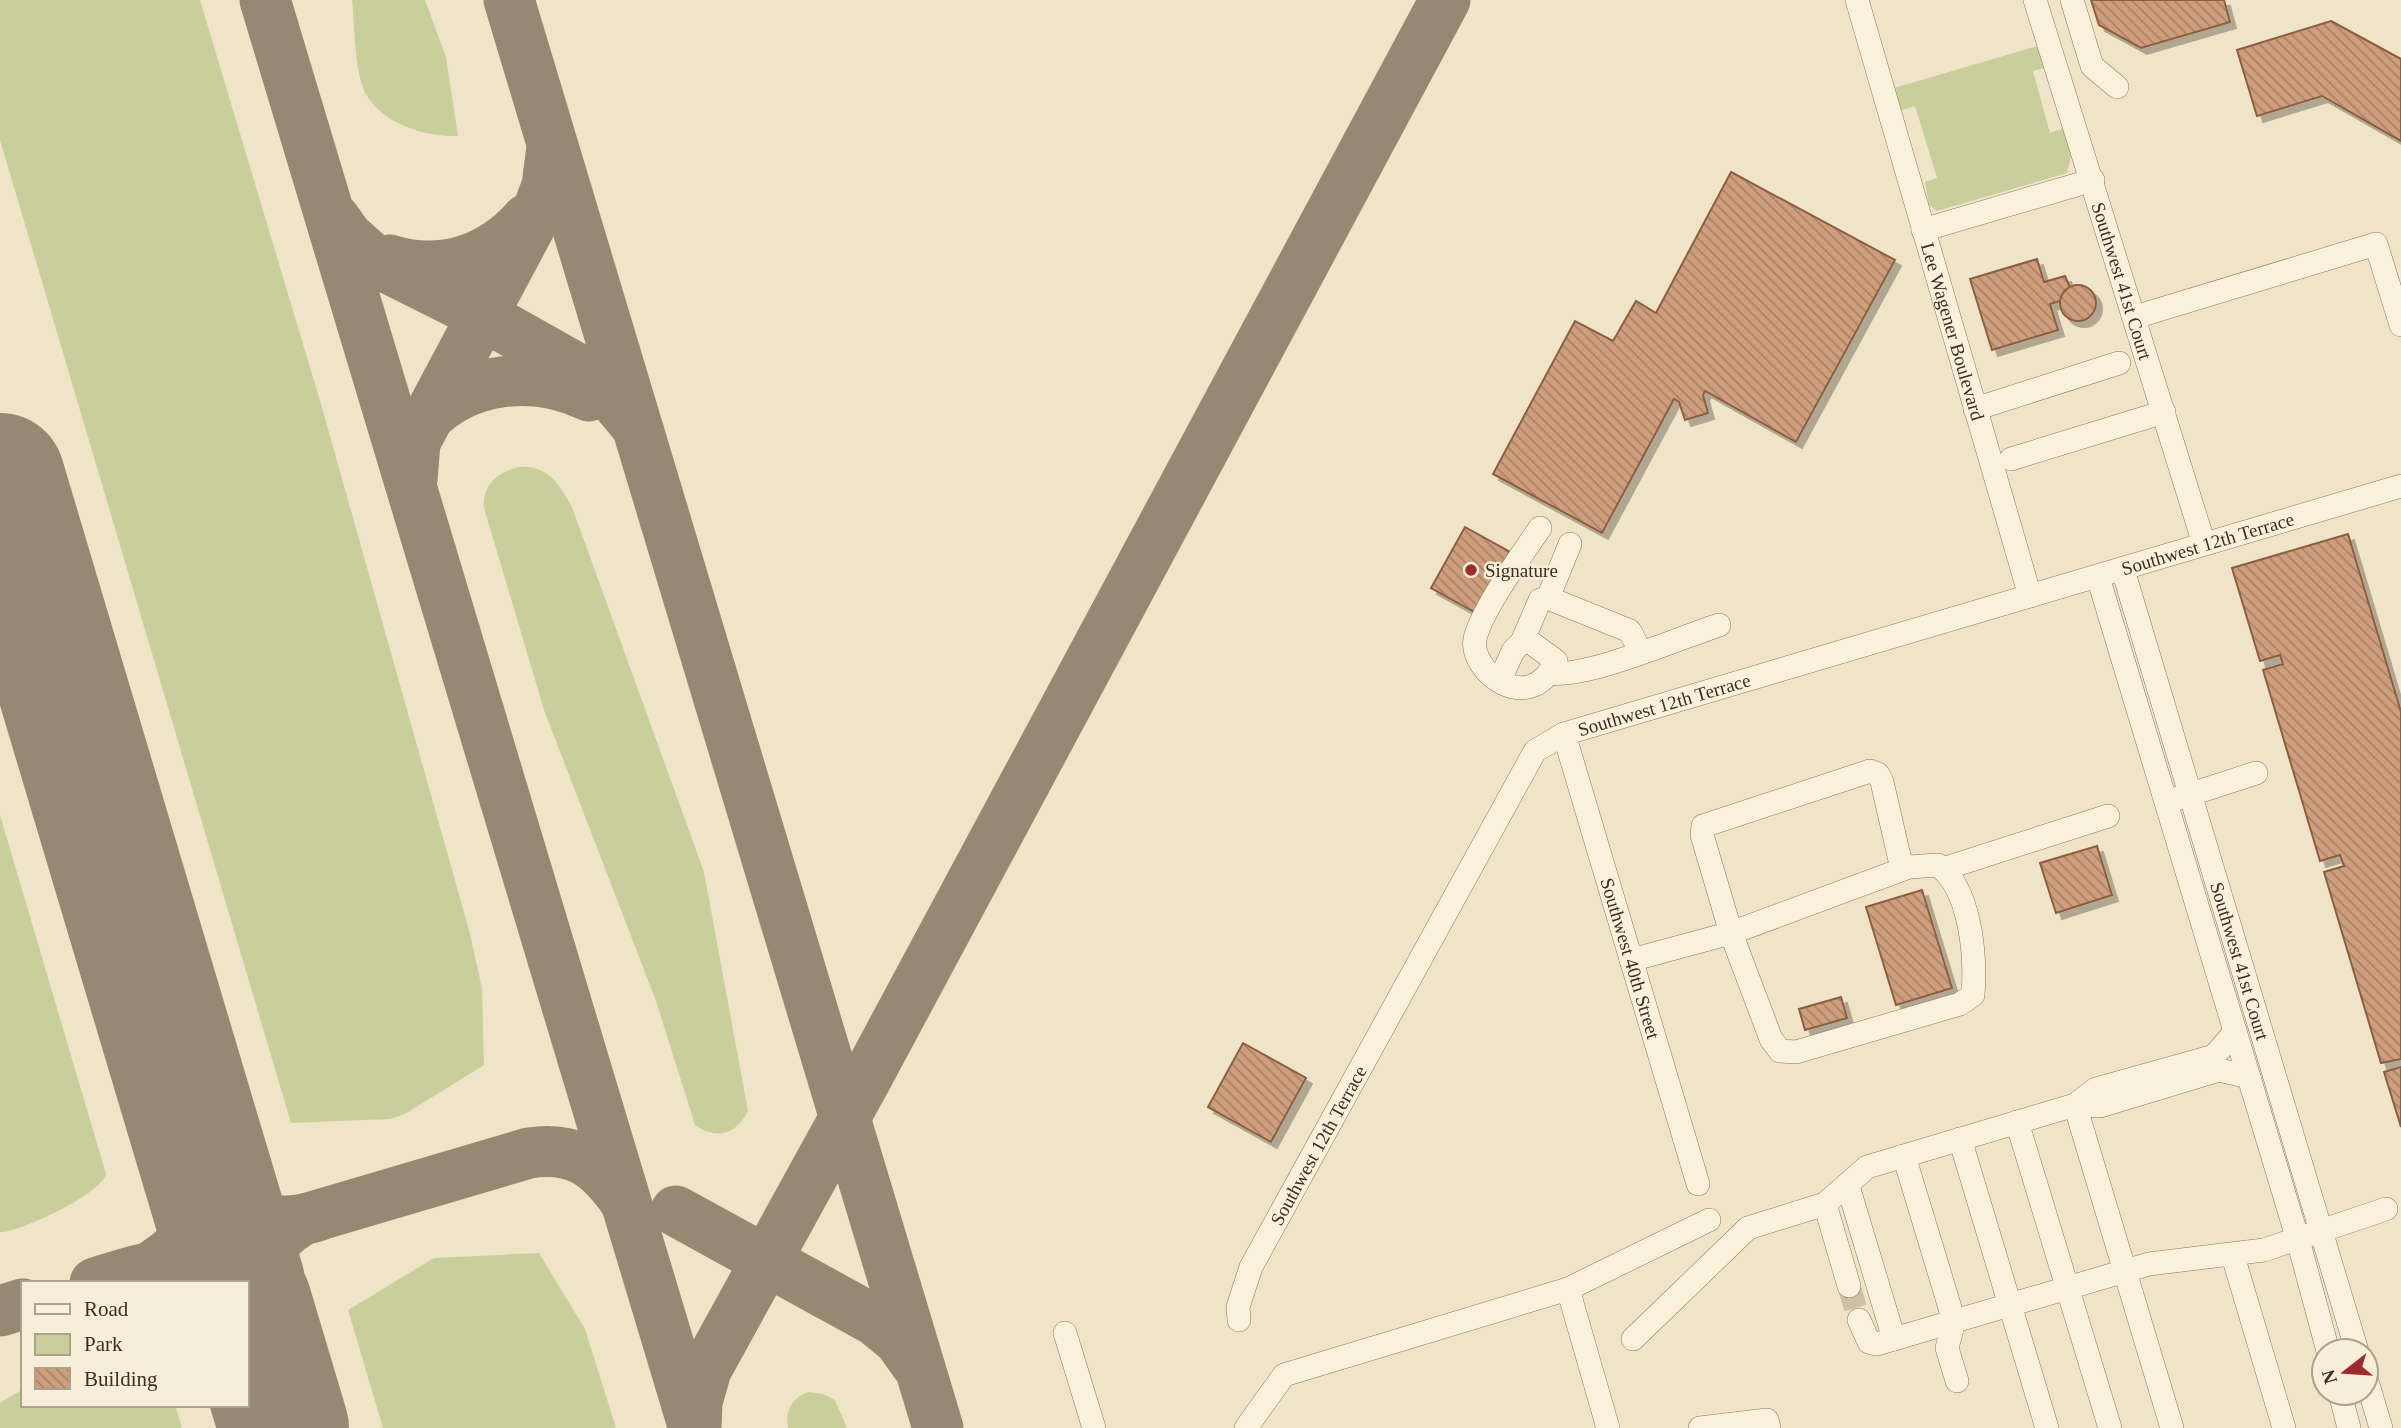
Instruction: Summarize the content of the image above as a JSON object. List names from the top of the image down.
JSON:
{
  "streets": {
    "street": [
      "Southwest 41st Court",
      "Lee Wagener Boulevard",
      "Southwest 12th Terrace",
      "Southwest 40th Street"
    ]
  },
  "crossings": [
    ["Southwest 41st Court", "Southwest 12th Terrace"],
    ["Lee Wagener Boulevard", "Southwest 12th Terrace"],
    ["Southwest 12th Terrace", "Southwest 40th Street"]
  ],
  "places": ["Signature"],
  "legend": ["Road", "Park", "Building"],
  "north": "left"
}
